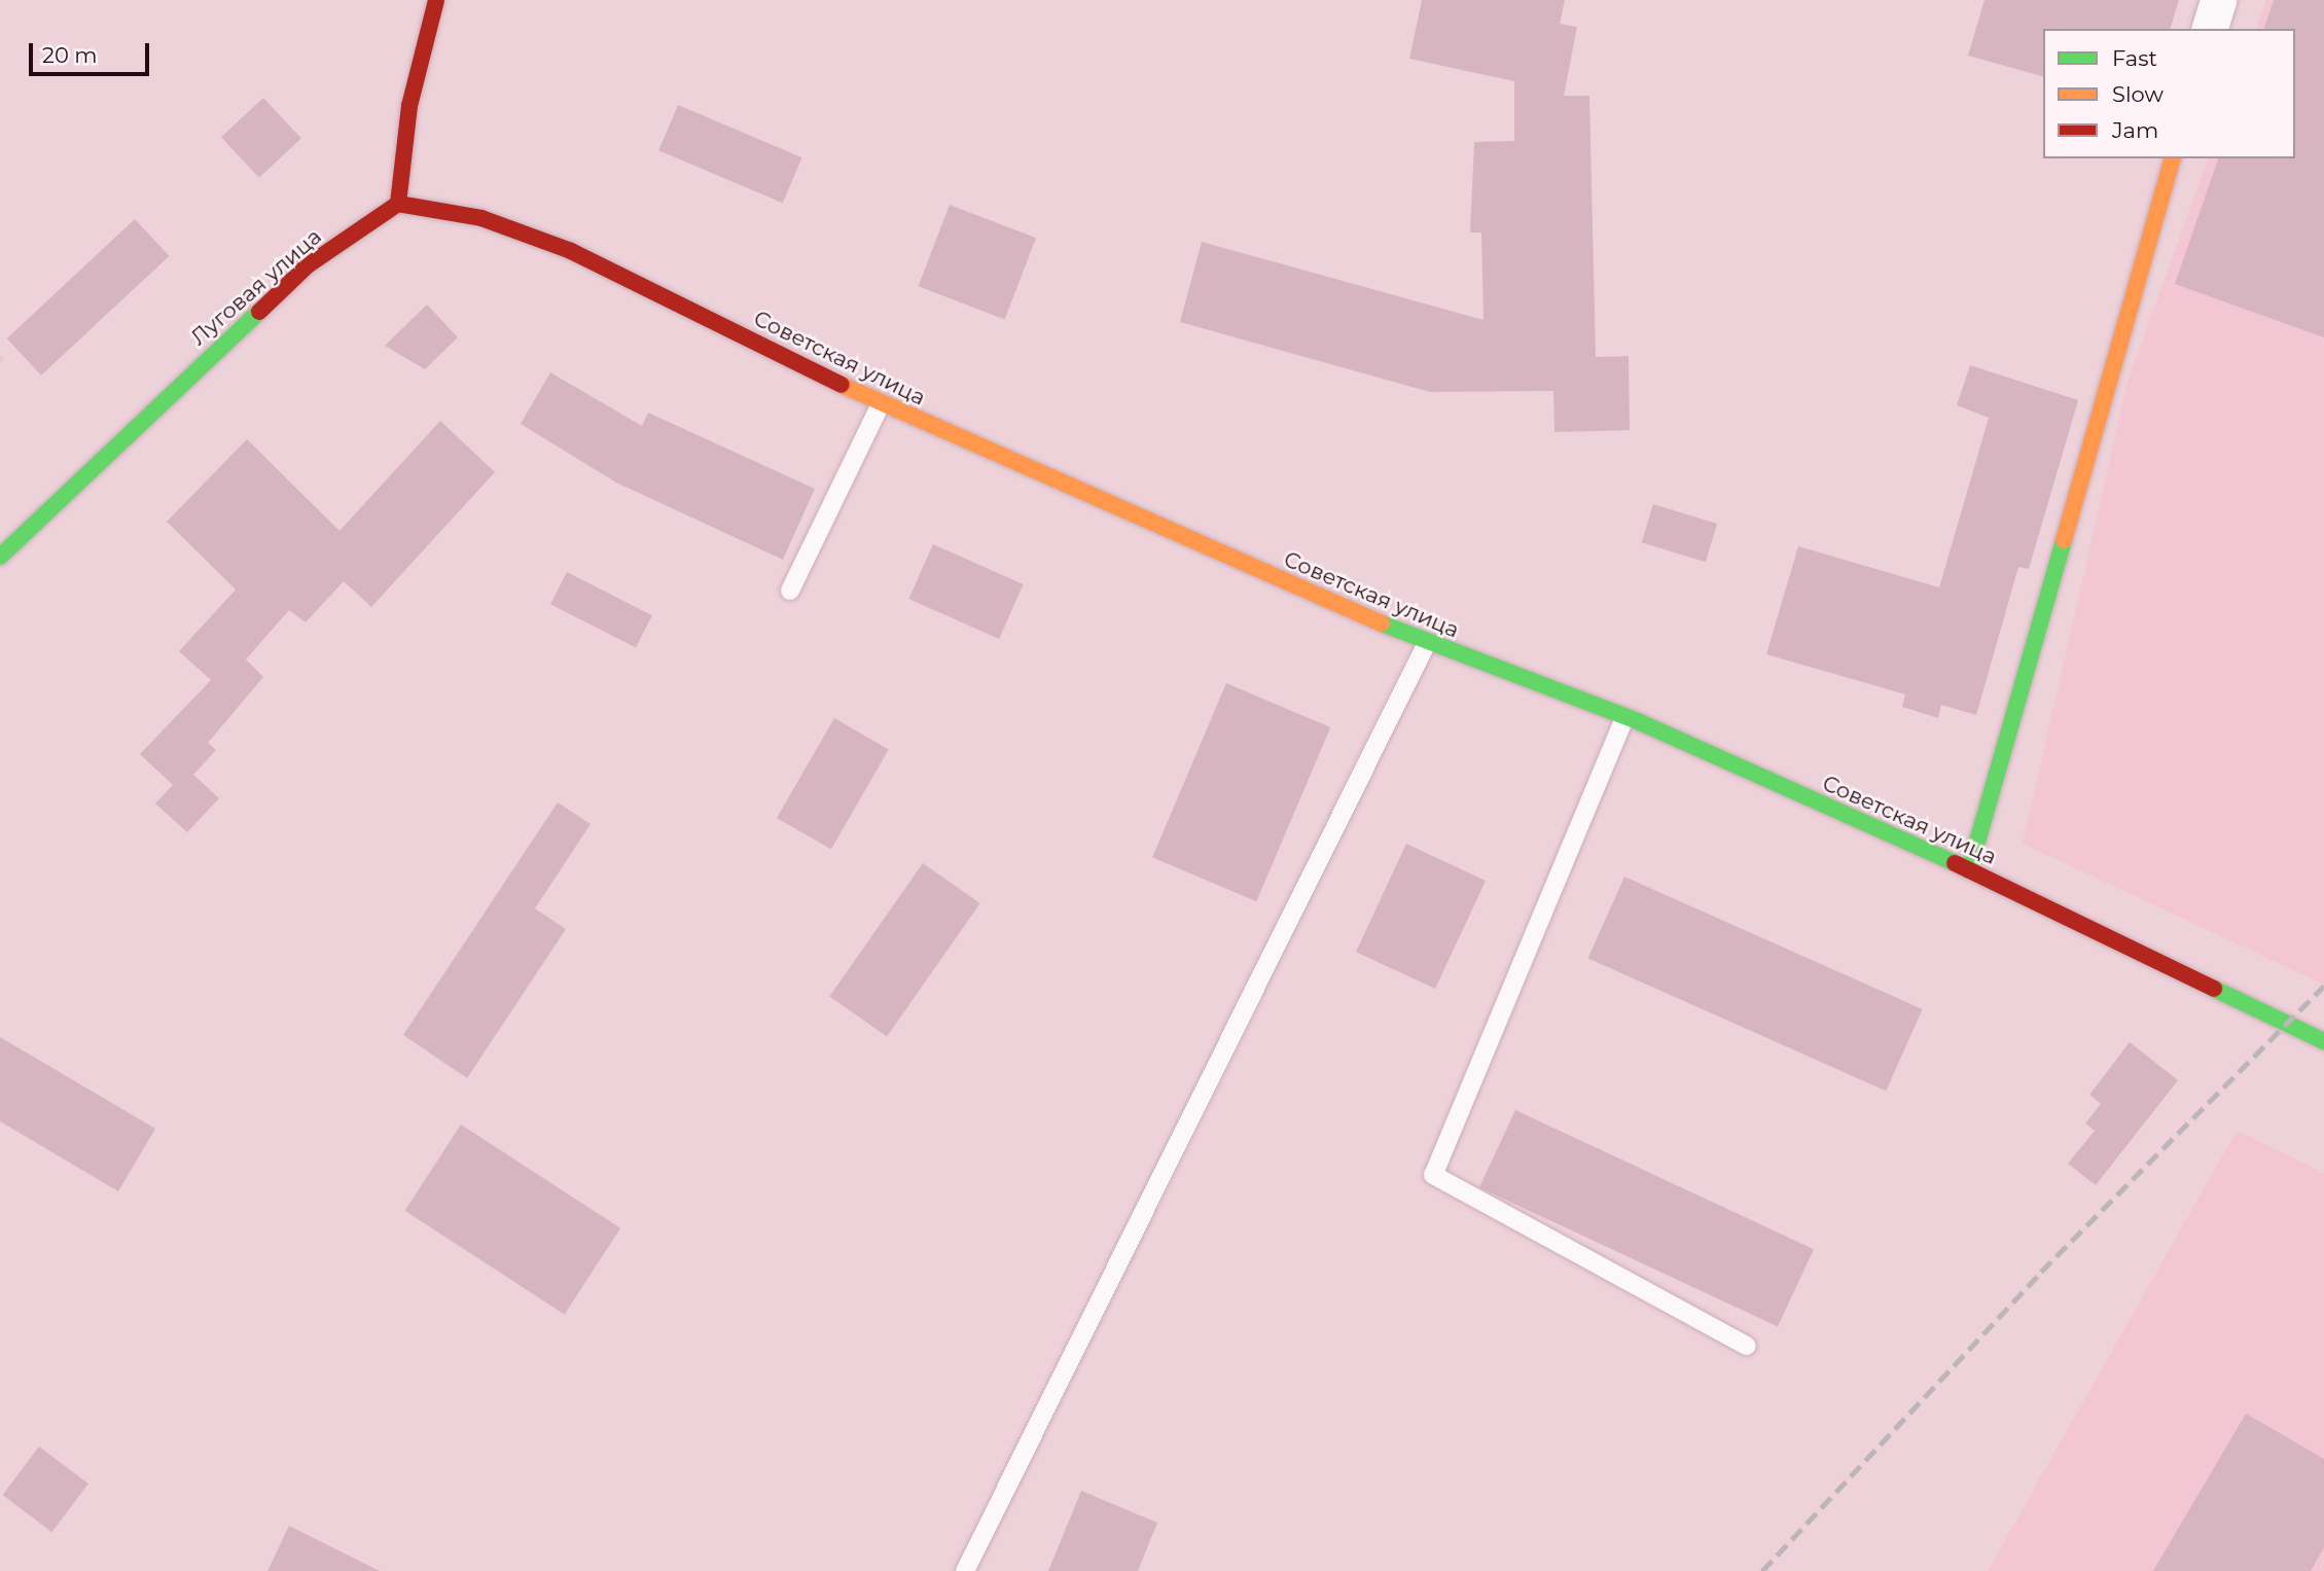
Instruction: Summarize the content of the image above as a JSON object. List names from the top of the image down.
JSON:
{
  "streets": {
    "street": ["Луговая улица", "Советская улица"]
  },
  "crossings": [
    ["Луговая улица", "Советская улица"]
  ],
  "legend": ["Fast", "Slow", "Jam"],
  "scale_bar": "20 m"
}
